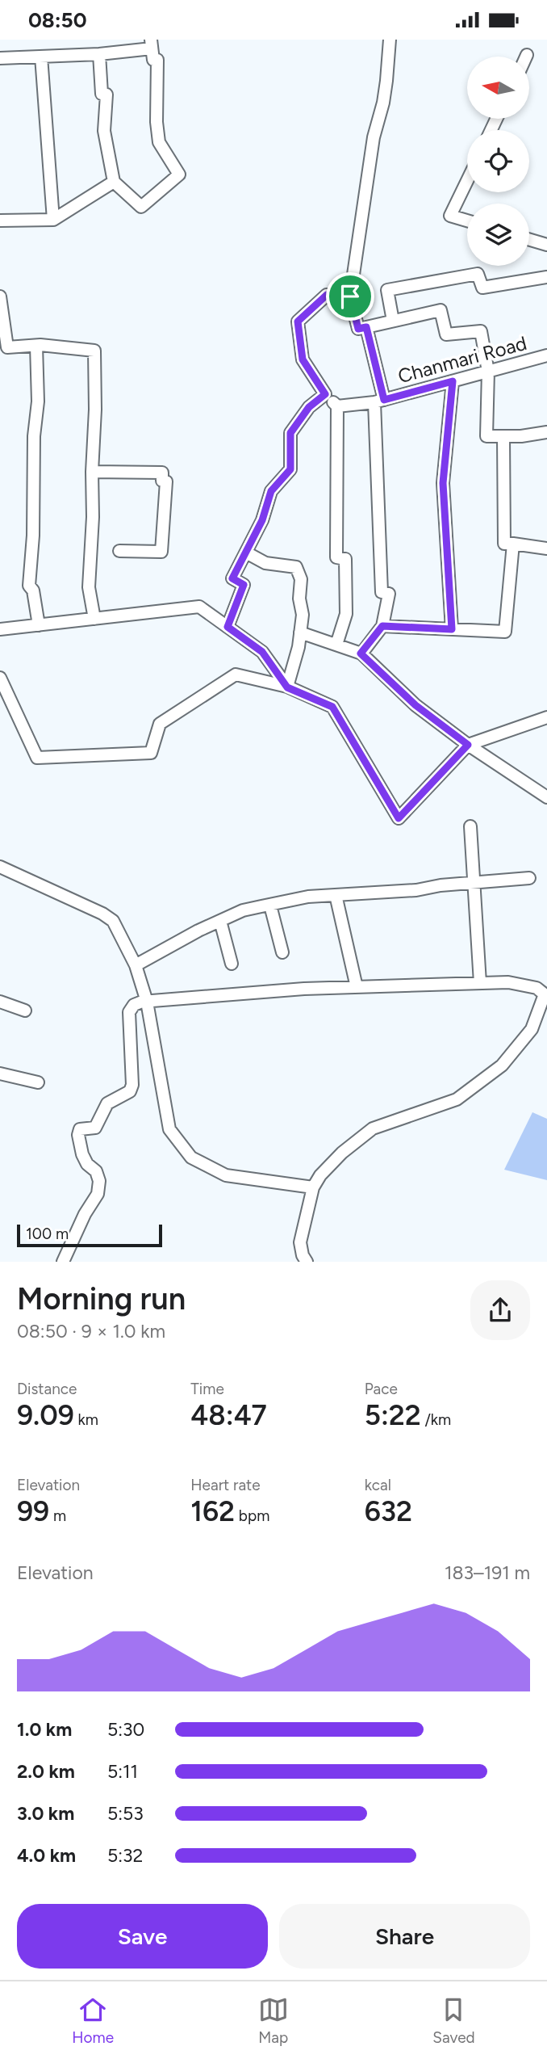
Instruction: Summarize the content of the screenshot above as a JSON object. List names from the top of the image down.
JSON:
{
  "streets": {
    "street": ["Chanmari Road"]
  },
  "scale_bar": "100 m",
  "north": "left",
  "page": {
    "status": "08:50",
    "scale": "100 m",
    "heading": ["Morning run", "08:50 · 9 × 1.0 km"],
    "stats": [
      ["Distance", "9.09 km"],
      ["Time", "48:47"],
      ["Pace", "5:22 /km"],
      ["Elevation", "99 m"],
      ["Heart rate", "162 bpm"],
      ["kcal", "632"]
    ],
    "chart": ["Elevation", "183–191 m"],
    "list": [
      {
        "name": "1.0 km",
        "note": "5:30"
      },
      {
        "name": "2.0 km",
        "note": "5:11"
      },
      {
        "name": "3.0 km",
        "note": "5:53"
      },
      {
        "name": "4.0 km",
        "note": "5:32"
      }
    ],
    "buttons": ["Save", "Share"],
    "tabs": ["Home", "Map", "Saved"]
  }
}
